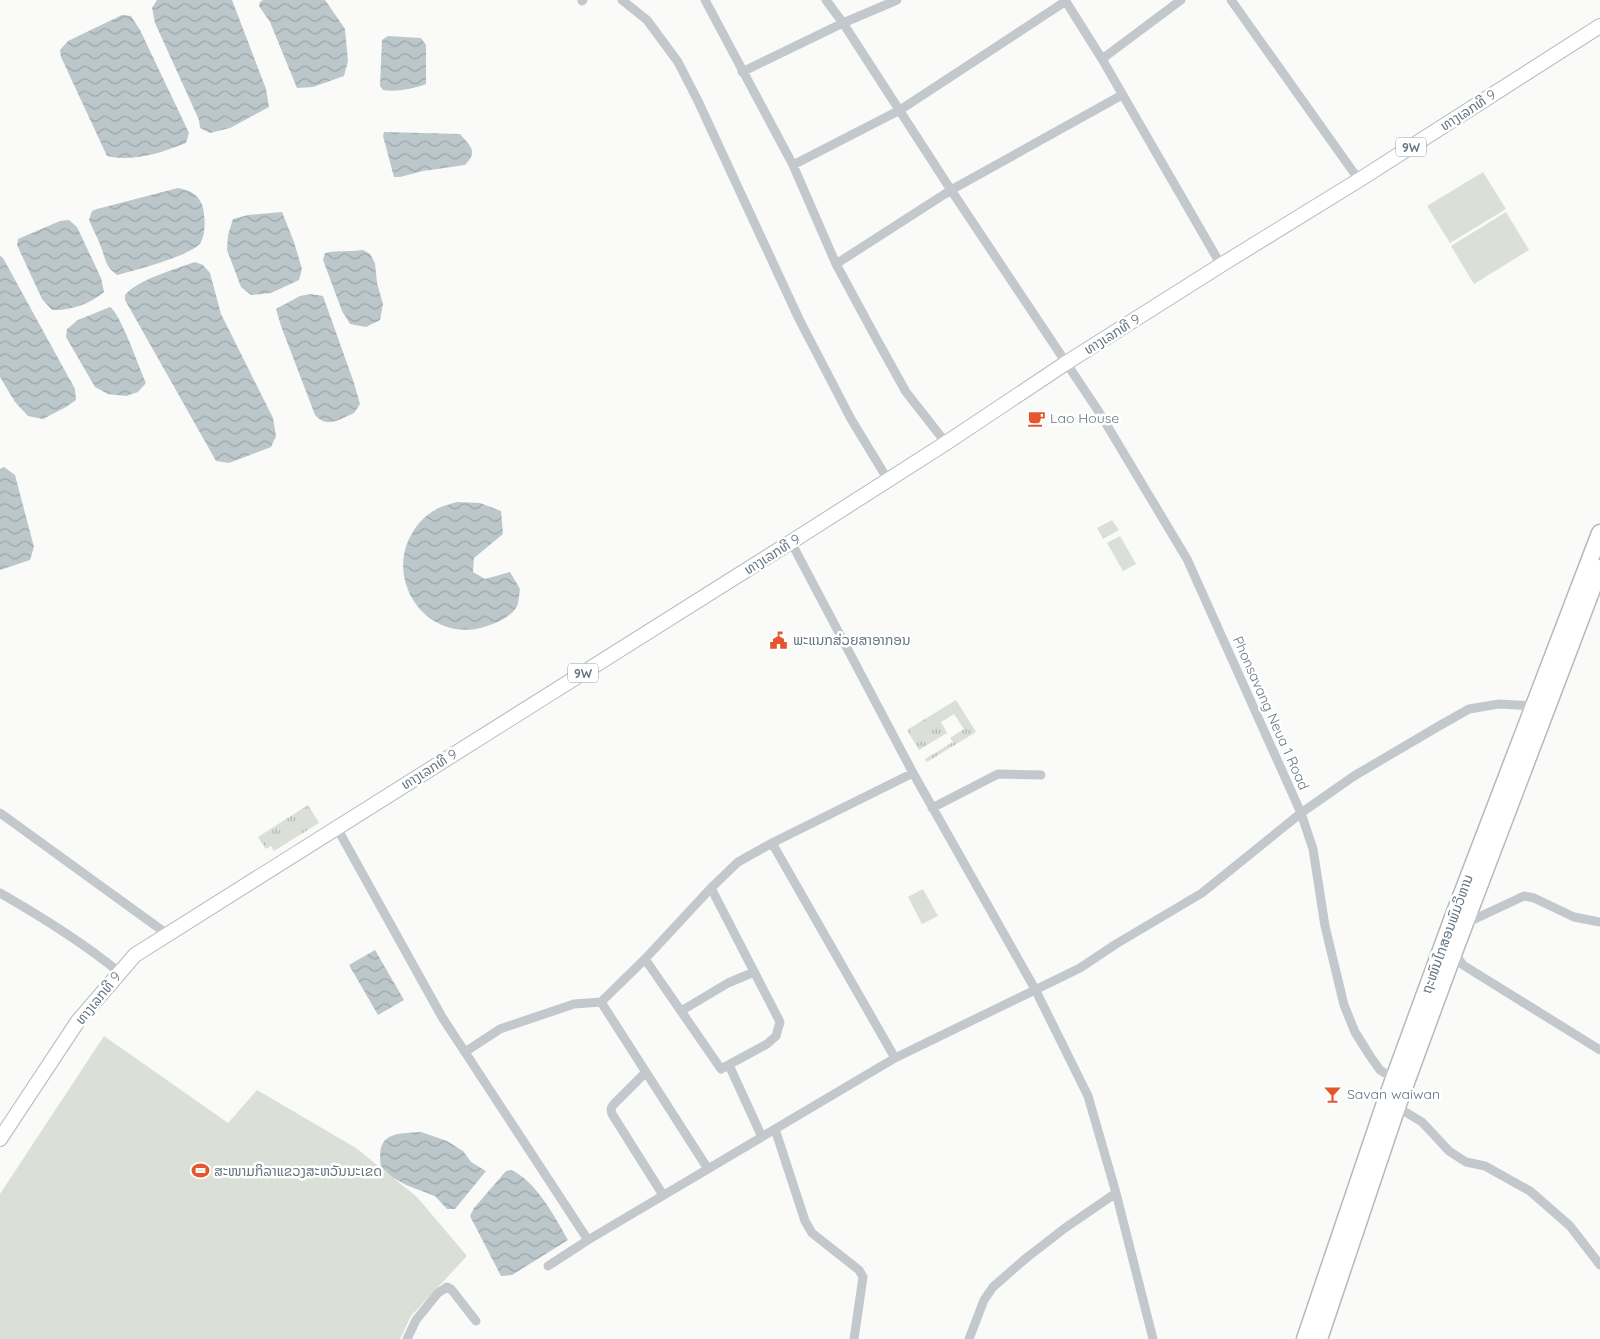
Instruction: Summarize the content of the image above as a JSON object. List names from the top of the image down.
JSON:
{
  "streets": {
    "highway": ["ຖະໜົນໄກສອນພົມວິຫານ"],
    "main road": ["ທາງເລກທີ 9", "9W"],
    "street": ["Phonsavang Neua 1 Road"]
  },
  "crossings": [
    ["ທາງເລກທີ 9", "Phonsavang Neua 1 Road"],
    ["Phonsavang Neua 1 Road", "ຖະໜົນໄກສອນພົມວິຫານ"]
  ],
  "places": {
    "cafe": ["Lao House"],
    "public building": ["ພະແນກສ່ວຍສາອາກອນ"],
    "bar": ["Savan waiwan"],
    "sports": ["ສະໜາມກິລາແຂວງສະຫວັນນະເຂດ"]
  }
}
